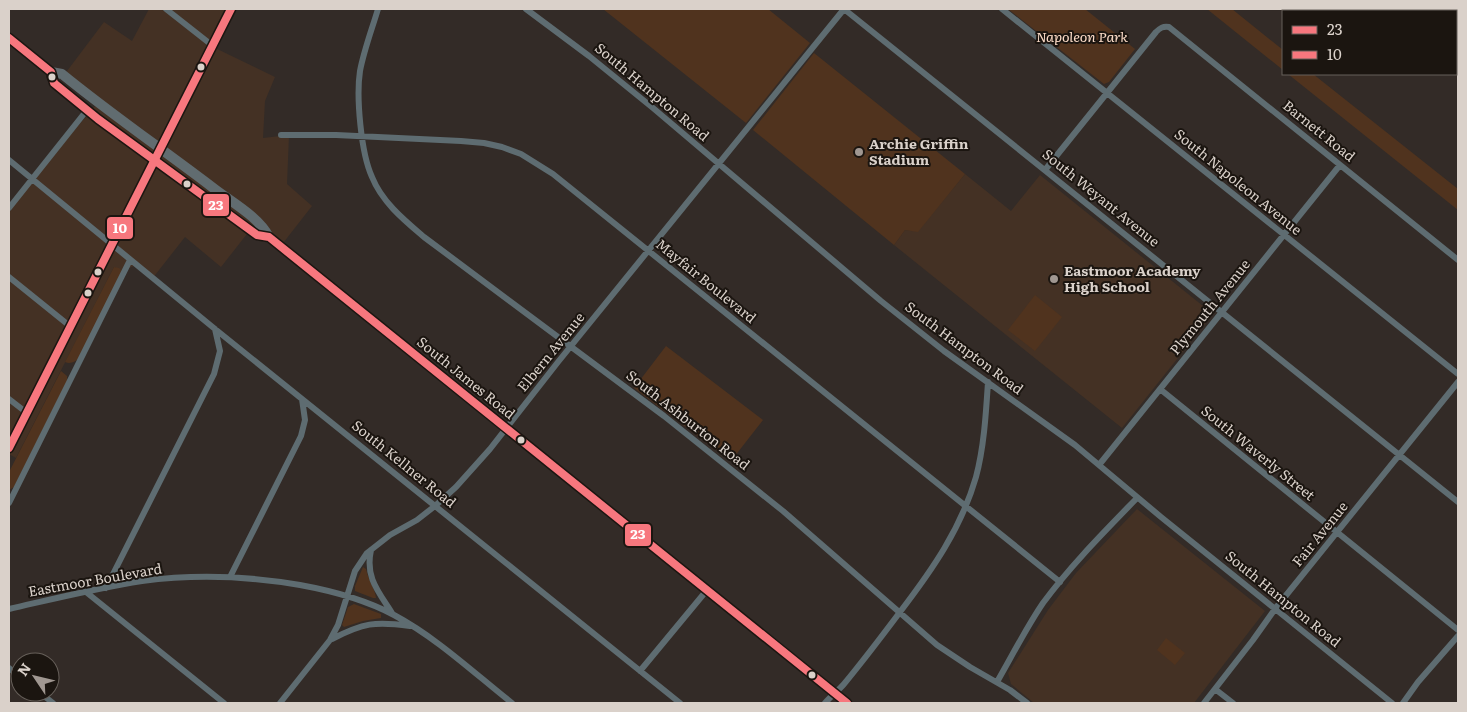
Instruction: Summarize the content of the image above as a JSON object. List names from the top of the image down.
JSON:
{
  "streets": {
    "main road": ["South James Road"],
    "street": [
      "South Hampton Road",
      "Barnett Road",
      "South Napoleon Avenue",
      "South Weyant Avenue",
      "Mayfair Boulevard",
      "Plymouth Avenue",
      "Elbern Avenue",
      "South Ashburton Road",
      "South Waverly Street",
      "South Kellner Road",
      "Fair Avenue",
      "Eastmoor Boulevard"
    ]
  },
  "crossings": [
    ["South Hampton Road", "Plymouth Avenue"],
    ["South Hampton Road", "Elbern Avenue"],
    ["South Hampton Road", "Fair Avenue"],
    ["Barnett Road", "South Napoleon Avenue"],
    ["Barnett Road", "Plymouth Avenue"],
    ["South Napoleon Avenue", "Plymouth Avenue"],
    ["South Weyant Avenue", "Plymouth Avenue"],
    ["South Weyant Avenue", "Elbern Avenue"],
    ["South Weyant Avenue", "Fair Avenue"],
    ["Mayfair Boulevard", "Elbern Avenue"],
    ["Mayfair Boulevard", "South Ashburton Road"],
    ["Plymouth Avenue", "South Waverly Street"],
    ["Elbern Avenue", "South James Road"],
    ["Elbern Avenue", "South Ashburton Road"],
    ["Elbern Avenue", "South Kellner Road"],
    ["Elbern Avenue", "Eastmoor Boulevard"],
    ["South Waverly Street", "Fair Avenue"]
  ],
  "parks": ["Napoleon Park"],
  "places": ["Archie Griffin Stadium", "Eastmoor Academy High School"],
  "lines": ["transit line 10", "transit line 23"],
  "legend": ["23", "10"],
  "north": "top left"
}
